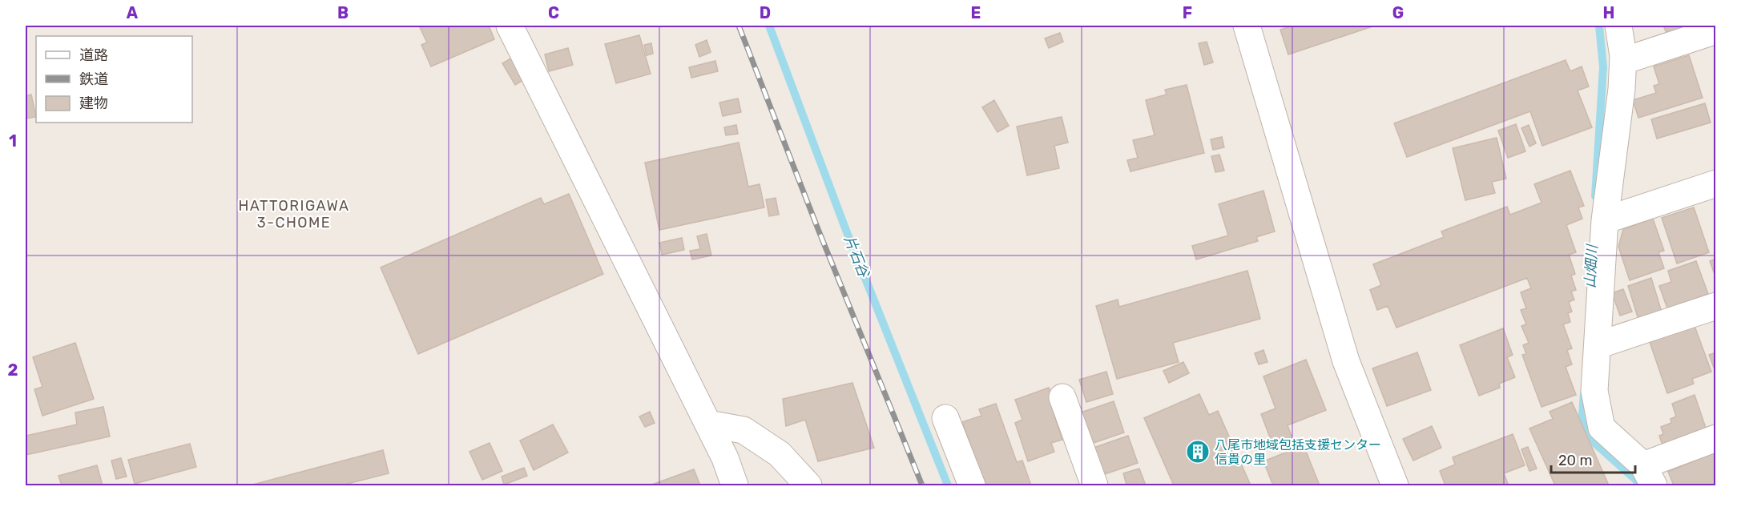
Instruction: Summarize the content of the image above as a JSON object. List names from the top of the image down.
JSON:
{
  "districts": ["HATTORIGAWA 3-CHOME"],
  "water": ["片石谷", "山畑川"],
  "places": {
    "building": ["八尾市地域包括支援センター 信貴の里"]
  },
  "legend": ["道路", "鉄道", "建物"],
  "scale_bar": "20 m",
  "grid": {
    "columns": [
      "A",
      "B",
      "C",
      "D",
      "E",
      "F",
      "G",
      "H"
    ],
    "rows": ["1", "2"]
  }
}
